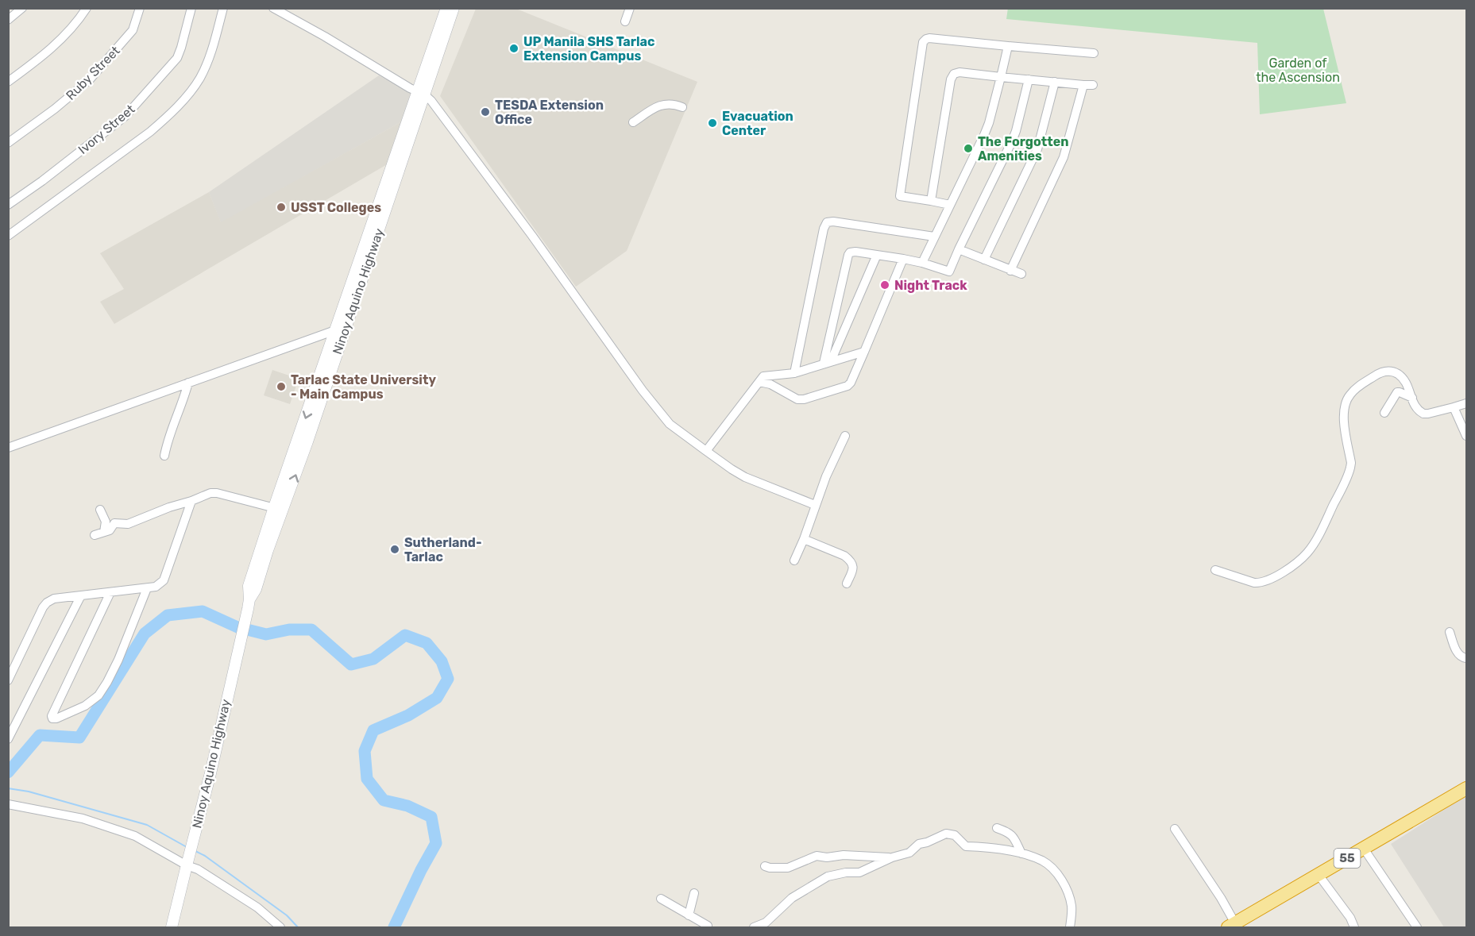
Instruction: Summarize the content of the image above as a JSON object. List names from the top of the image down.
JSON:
{
  "streets": {
    "highway": ["55"],
    "main road": ["Ninoy Aquino Highway"],
    "street": ["Ruby Street", "Ivory Street"]
  },
  "parks": ["Garden of the Ascension"],
  "places": [
    "UP Manila SHS Tarlac Extension Campus",
    "TESDA Extension Office",
    "Evacuation Center",
    "The Forgotten Amenities",
    "USST Colleges",
    "Night Track",
    "Tarlac State University - Main Campus",
    "Sutherland- Tarlac"
  ]
}
